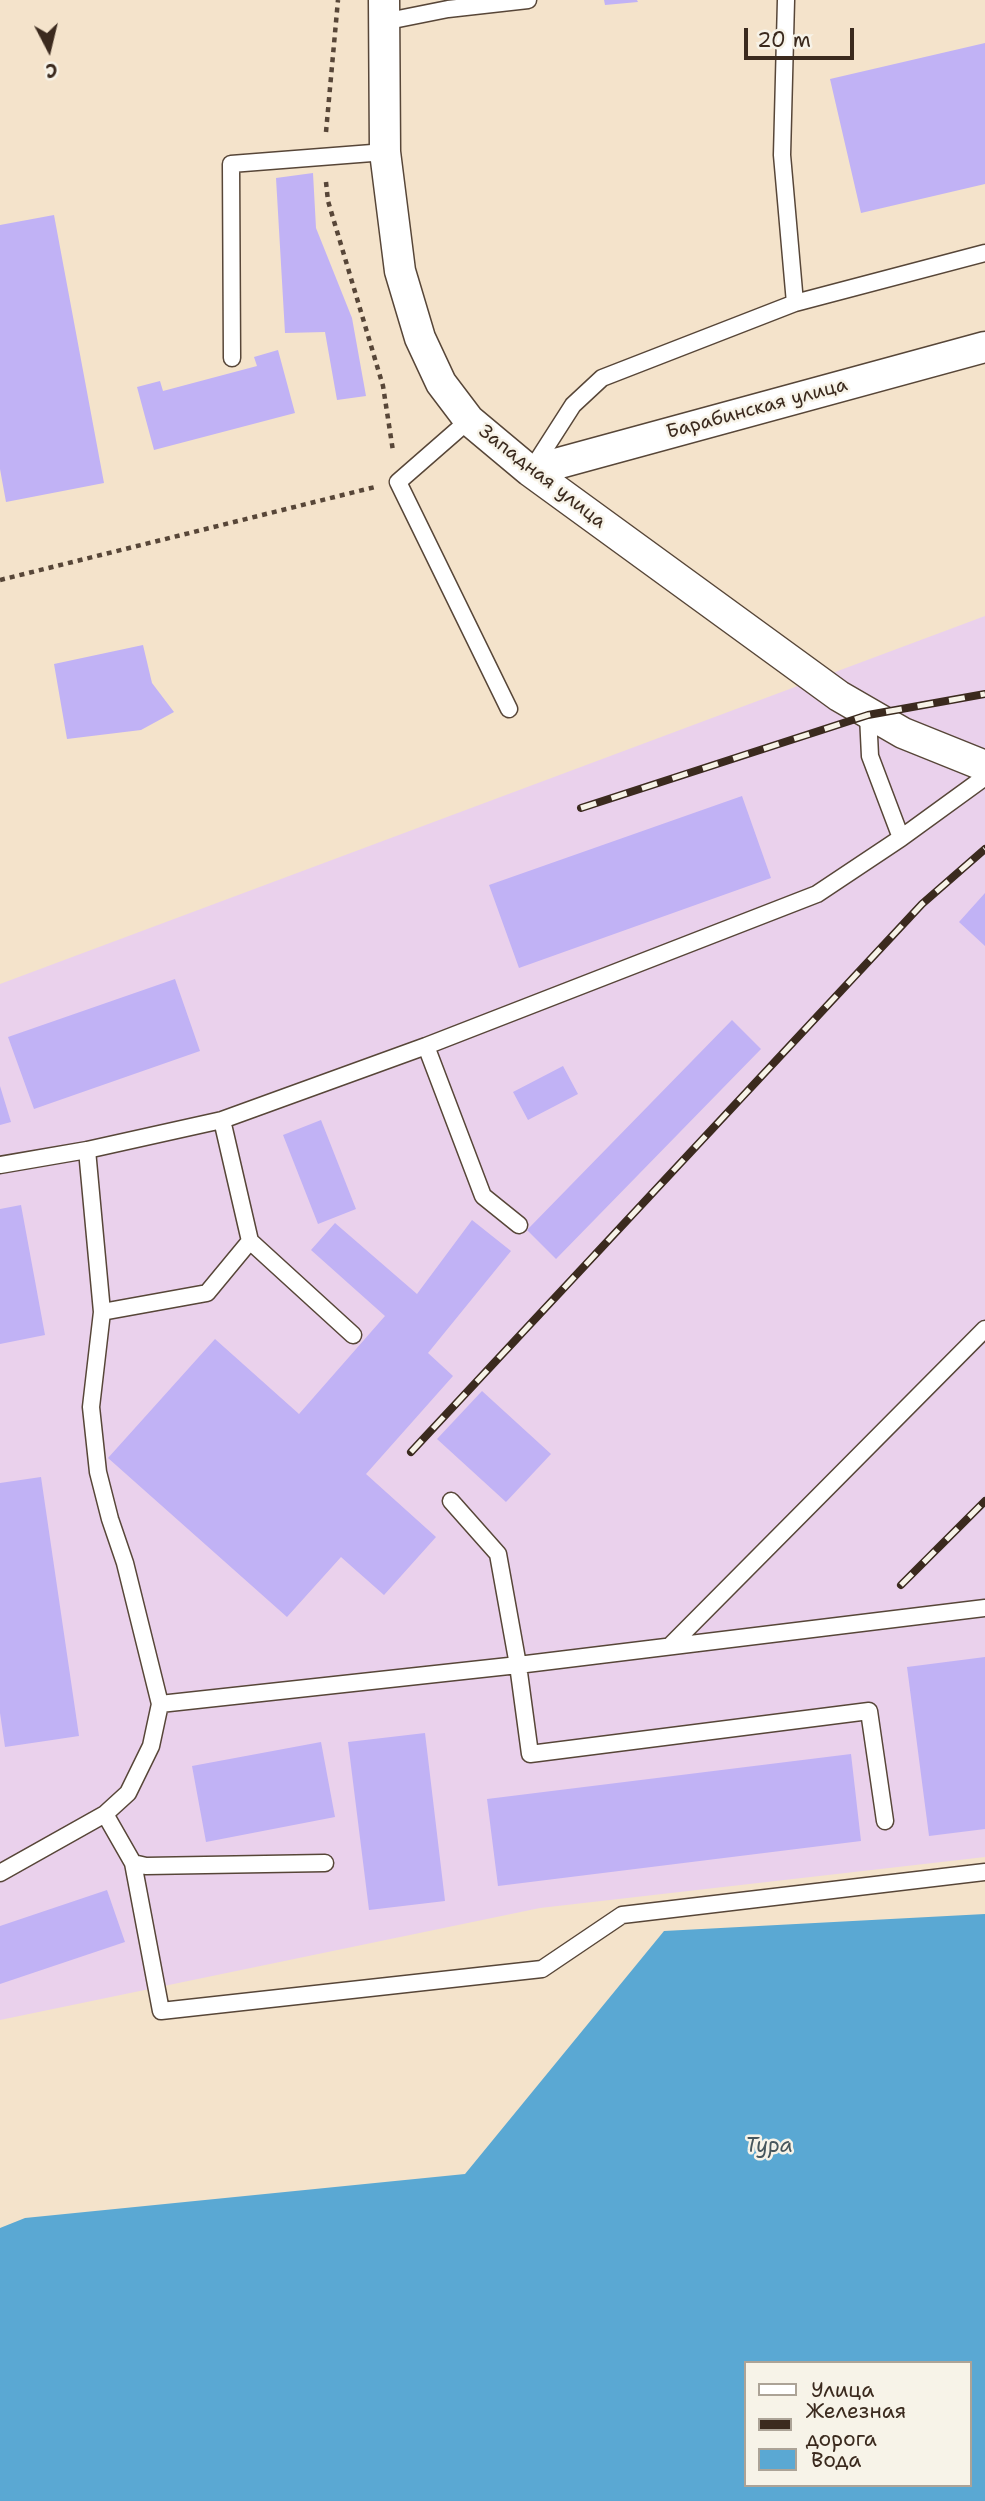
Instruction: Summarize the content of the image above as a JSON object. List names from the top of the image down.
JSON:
{
  "streets": {
    "street": ["Барабинская улица", "Западная улица"]
  },
  "crossings": [
    ["Барабинская улица", "Западная улица"]
  ],
  "water": ["Тура"],
  "legend": ["Улица", "Железная дорога", "Вода"],
  "scale_bar": "20 m",
  "north": "bottom"
}
